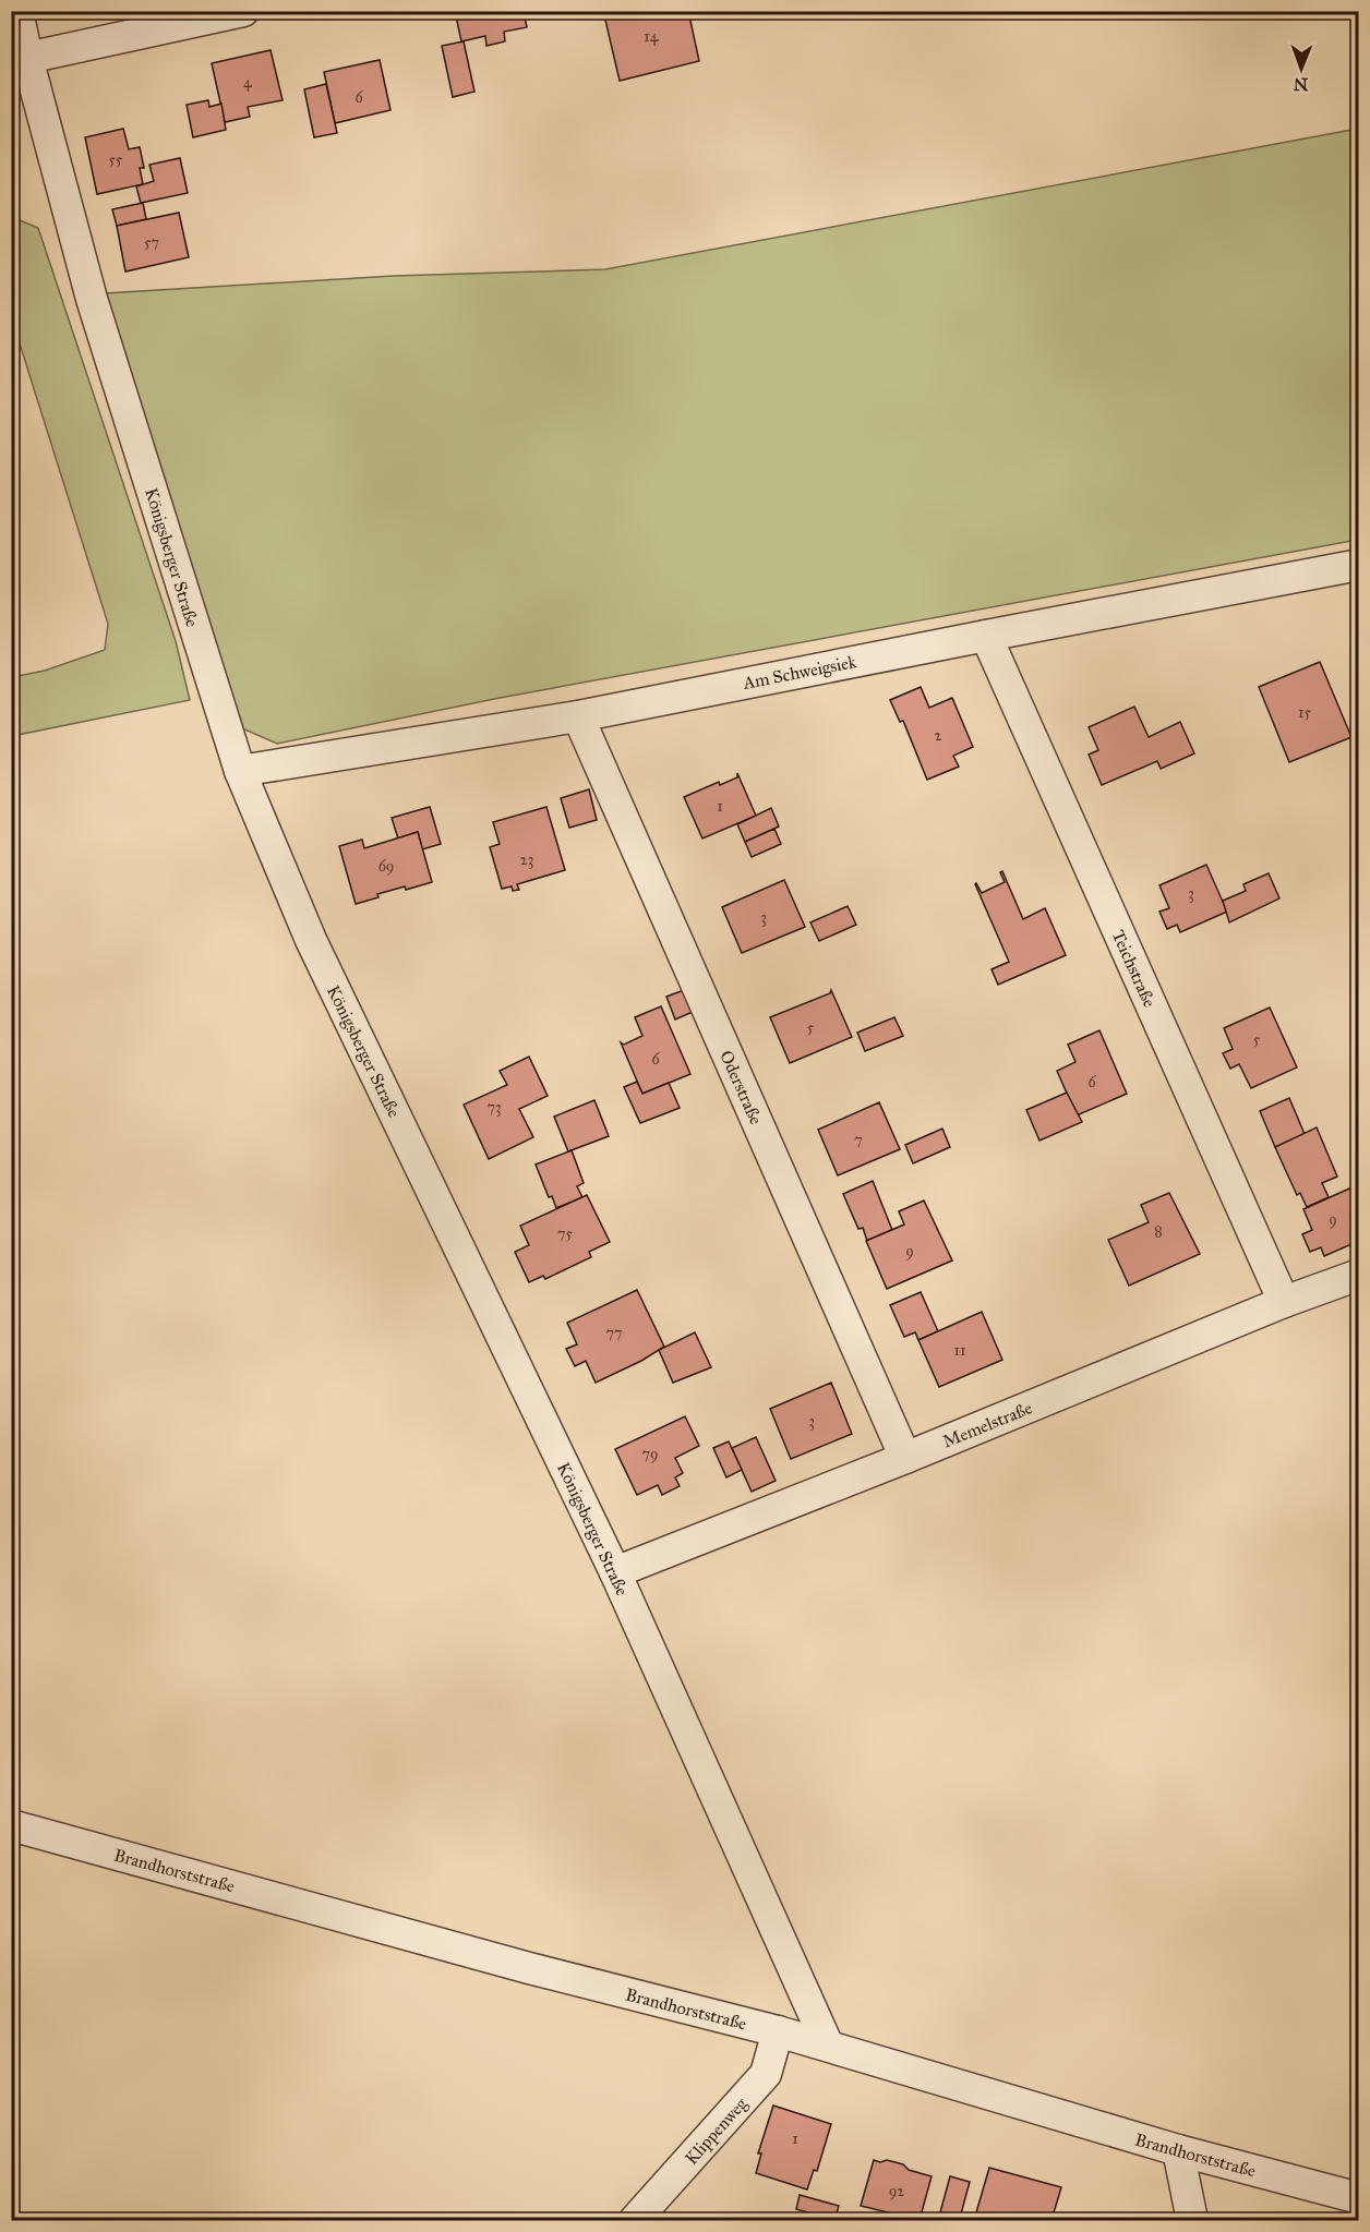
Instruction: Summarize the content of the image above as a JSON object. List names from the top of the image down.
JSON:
{
  "streets": {
    "street": [
      "Königsberger Straße",
      "Am Schweigsiek",
      "Teichstraße",
      "Oderstraße",
      "Memelstraße",
      "Brandhorststraße",
      "Klippenweg"
    ]
  },
  "crossings": [
    ["Königsberger Straße", "Am Schweigsiek"],
    ["Königsberger Straße", "Memelstraße"],
    ["Königsberger Straße", "Brandhorststraße"],
    ["Am Schweigsiek", "Teichstraße"],
    ["Am Schweigsiek", "Oderstraße"],
    ["Teichstraße", "Memelstraße"],
    ["Oderstraße", "Memelstraße"],
    ["Brandhorststraße", "Klippenweg"]
  ],
  "house_numbers": [
    "14",
    "4",
    "6",
    "55",
    "57",
    "15",
    "2",
    "1",
    "23",
    "69",
    "3",
    "3",
    "5",
    "5",
    "6",
    "6",
    "73",
    "7",
    "9",
    "8",
    "75",
    "9",
    "77",
    "11",
    "3",
    "79",
    "1",
    "92"
  ],
  "north": "bottom"
}
